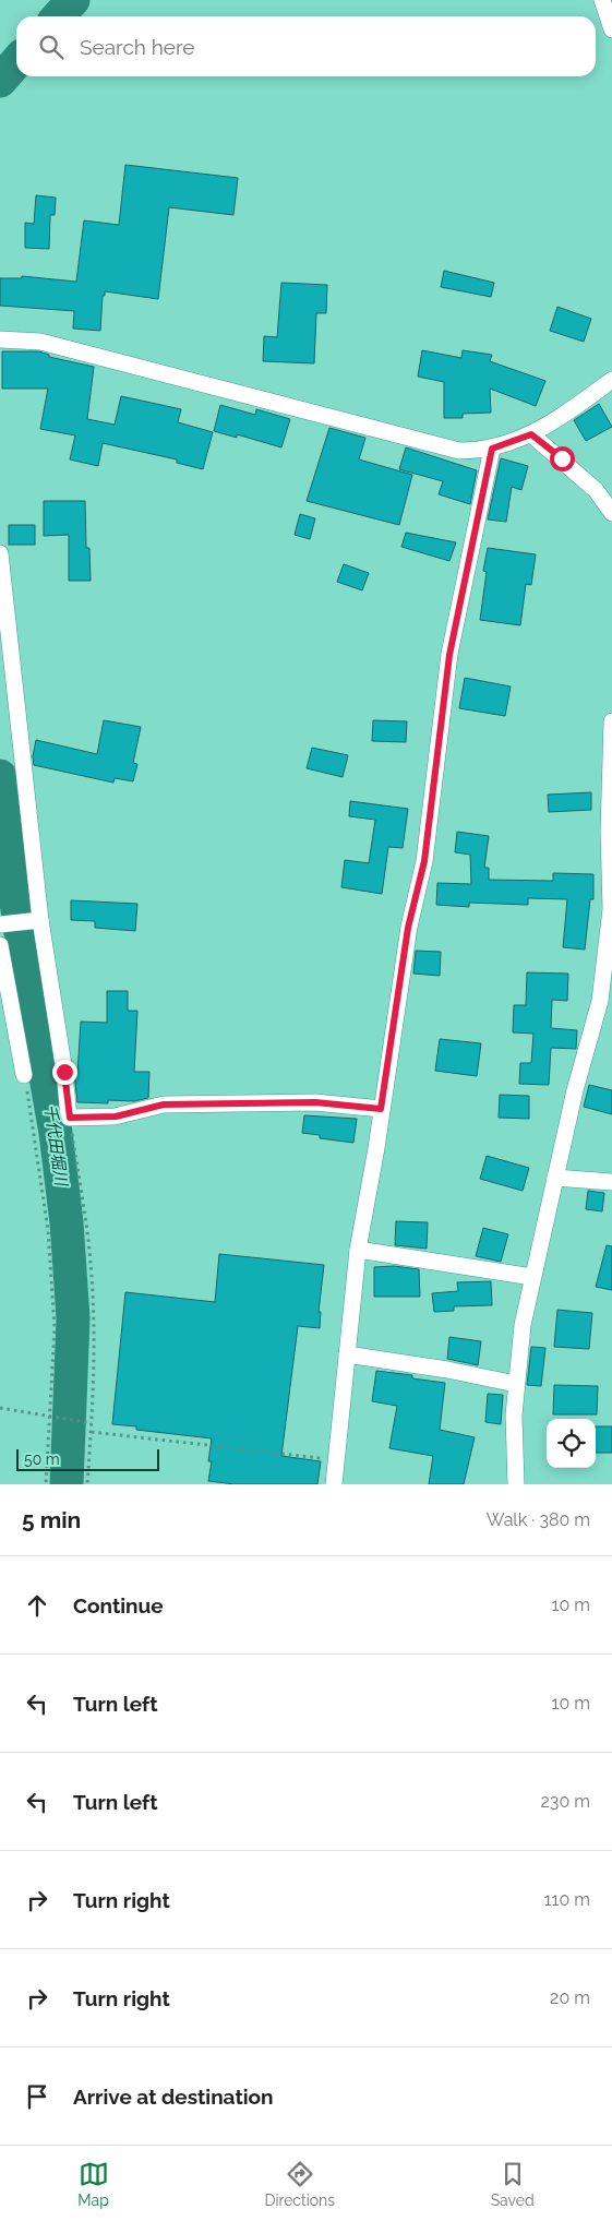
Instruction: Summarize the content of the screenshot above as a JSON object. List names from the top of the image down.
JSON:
{
  "water": ["千代田堀川"],
  "scale_bar": "50 m",
  "page": {
    "search": "Search here",
    "scale": "50 m",
    "heading": ["5 min", "Walk · 380 m"],
    "list": [
      ["Continue", "10 m"],
      ["Turn left", "10 m"],
      ["Turn left", "230 m"],
      ["Turn right", "110 m"],
      ["Turn right", "20 m"],
      "Arrive at destination"
    ],
    "nav": ["Map", "Directions", "Saved"]
  }
}
